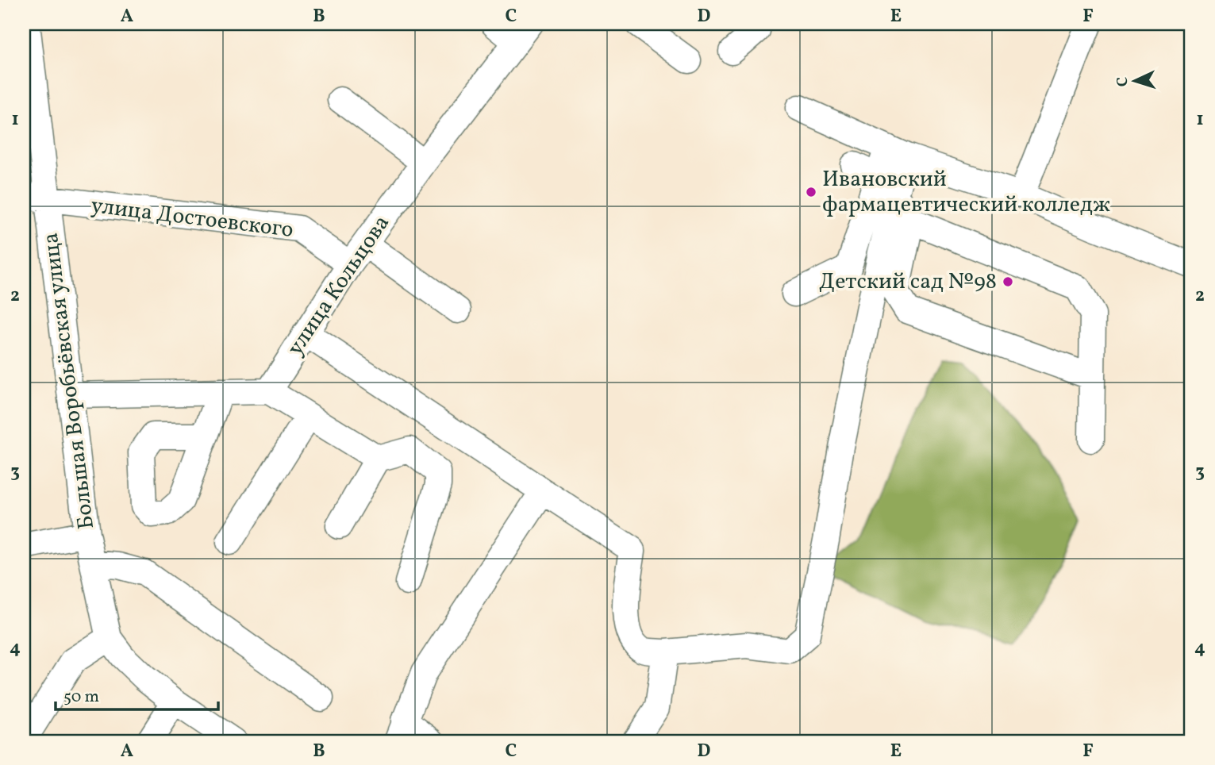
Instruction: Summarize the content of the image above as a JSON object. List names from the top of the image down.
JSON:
{
  "streets": {
    "street": ["улица Достоевского", "улица Кольцова", "Большая Воробьёвская улица"]
  },
  "crossings": [
    ["улица Достоевского", "улица Кольцова"],
    ["улица Достоевского", "Большая Воробьёвская улица"]
  ],
  "places": ["Ивановский фармацевтический колледж", "Детский сад №98"],
  "scale_bar": "50 m",
  "north": "left",
  "grid": {
    "columns": [
      "A",
      "B",
      "C",
      "D",
      "E",
      "F"
    ],
    "rows": [
      "1",
      "2",
      "3",
      "4"
    ]
  }
}
